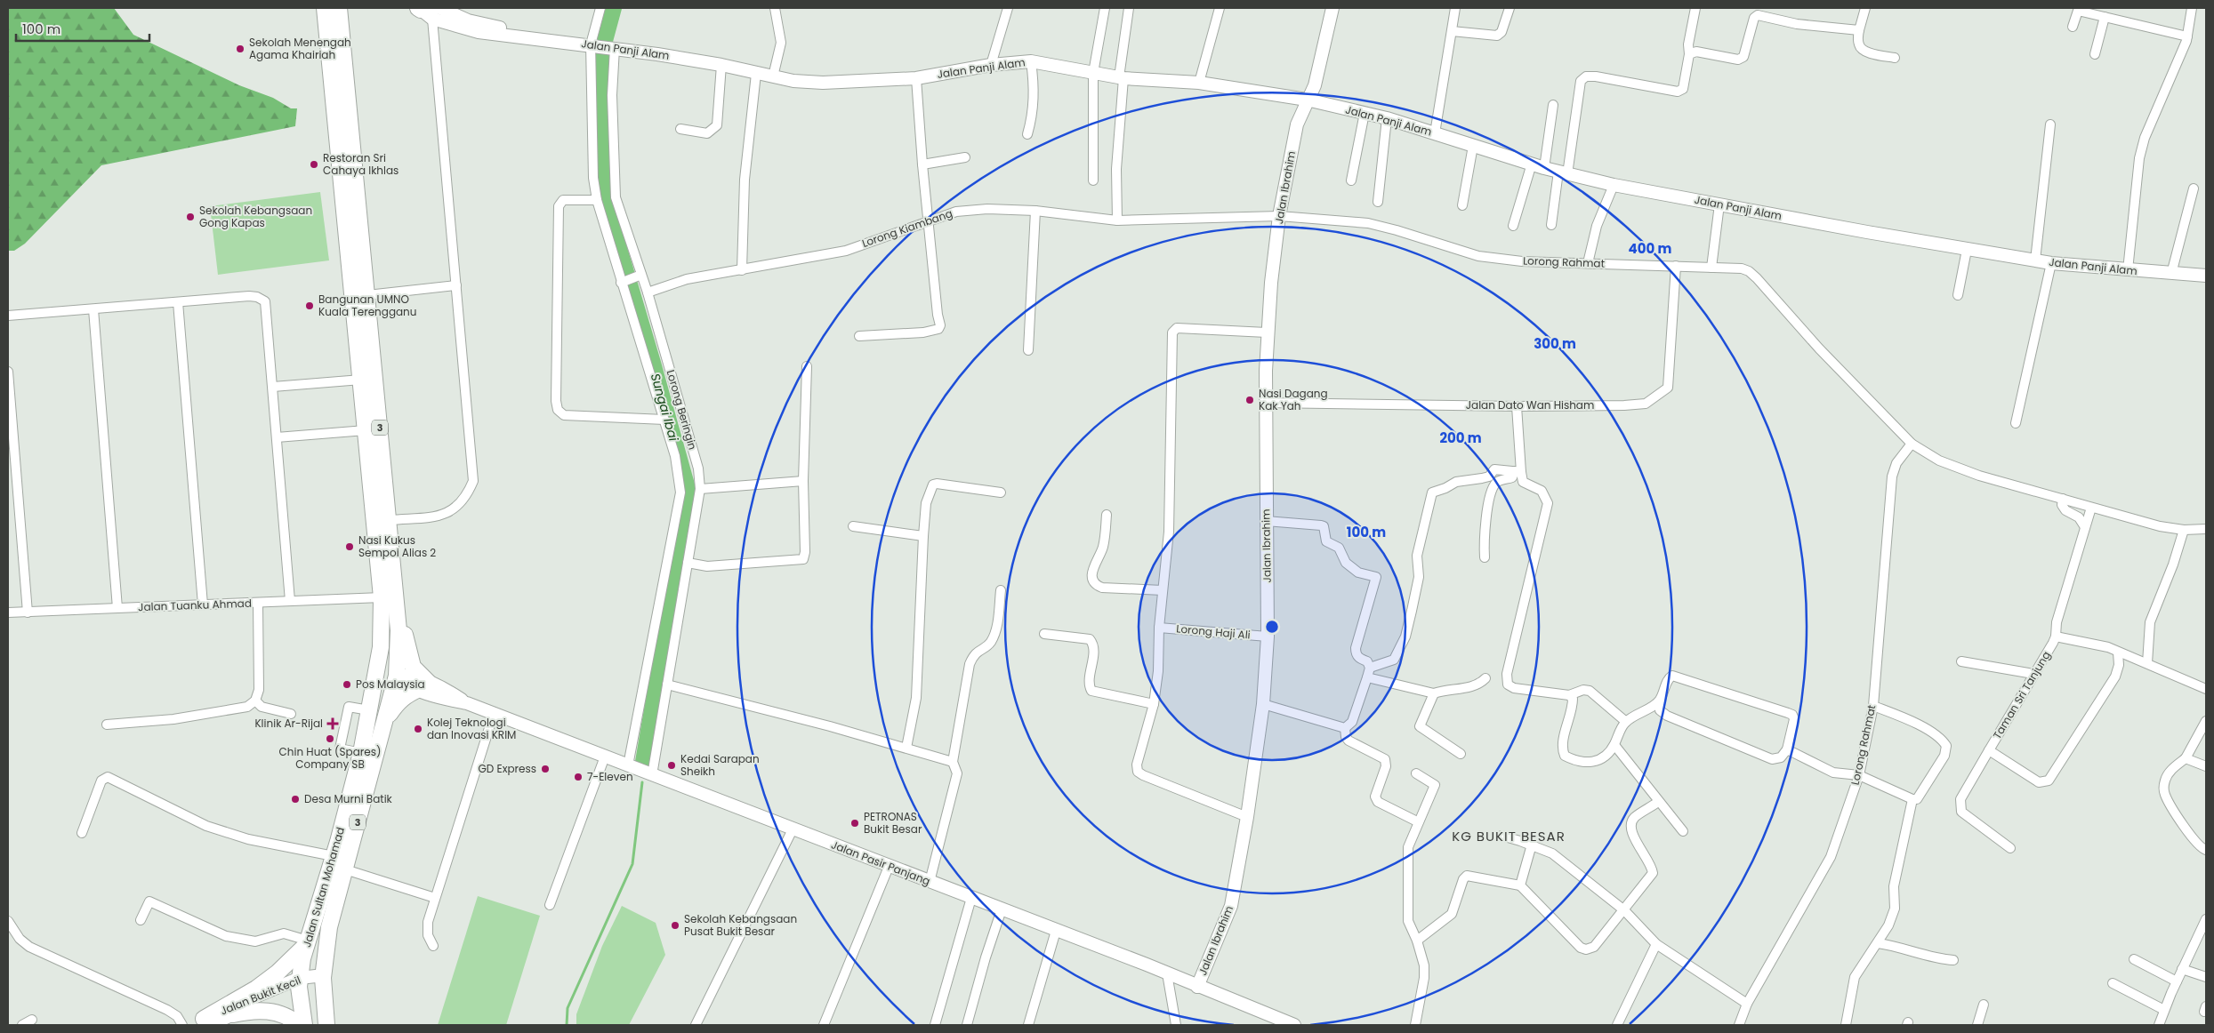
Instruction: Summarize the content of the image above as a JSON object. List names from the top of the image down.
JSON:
{
  "streets": {
    "highway": ["3", "Jalan Sultan Mohamad"],
    "main road": [
      "Jalan Panji Alam",
      "Jalan Ibrahim",
      "Jalan Pasir Panjang",
      "Jalan Bukit Kecil"
    ],
    "street": [
      "Lorong Kiambang",
      "Lorong Rahmat",
      "Jalan Dato Wan Hisham",
      "Lorong Beringin",
      "Jalan Tuanku Ahmad",
      "Lorong Haji Ali",
      "Taman Sri Tanjung"
    ]
  },
  "crossings": [
    ["Jalan Panji Alam", "Jalan Ibrahim"],
    ["Jalan Panji Alam", "Lorong Beringin"],
    ["Jalan Ibrahim", "Lorong Kiambang"],
    ["Jalan Ibrahim", "Lorong Rahmat"],
    ["Jalan Ibrahim", "Jalan Dato Wan Hisham"],
    ["Jalan Ibrahim", "Lorong Haji Ali"],
    ["Jalan Ibrahim", "Jalan Pasir Panjang"],
    ["Lorong Kiambang", "Lorong Rahmat"],
    ["Lorong Kiambang", "Lorong Beringin"],
    ["Lorong Rahmat", "Jalan Dato Wan Hisham"],
    ["Lorong Rahmat", "Taman Sri Tanjung"],
    ["Lorong Beringin", "Jalan Pasir Panjang"],
    ["3", "Jalan Sultan Mohamad"],
    ["3", "Jalan Bukit Kecil"],
    ["Jalan Tuanku Ahmad", "Jalan Sultan Mohamad"],
    ["Jalan Pasir Panjang", "Jalan Sultan Mohamad"],
    ["Jalan Sultan Mohamad", "Jalan Bukit Kecil"]
  ],
  "districts": ["KG BUKIT BESAR"],
  "water": ["Sungai Ibai"],
  "places": {
    "other": [
      "Sekolah Menengah Agama Khairiah",
      "Restoran Sri Cahaya Ikhlas",
      "Sekolah Kebangsaan Gong Kapas",
      "Bangunan UMNO Kuala Terengganu",
      "Nasi Dagang Kak Yah",
      "Nasi Kukus Sempoi Alias 2",
      "Pos Malaysia",
      "Kolej Teknologi dan Inovasi KRIM",
      "Chin Huat (Spares) Company SB",
      "Kedai Sarapan Sheikh",
      "GD Express",
      "7-Eleven",
      "Desa Murni Batik",
      "PETRONAS Bukit Besar",
      "Sekolah Kebangsaan Pusat Bukit Besar"
    ],
    "health": ["Klinik Ar-Rijal"]
  },
  "scale_bar": "100 m",
  "rings": [
    "400 m",
    "300 m",
    "200 m",
    "100 m"
  ]
}
